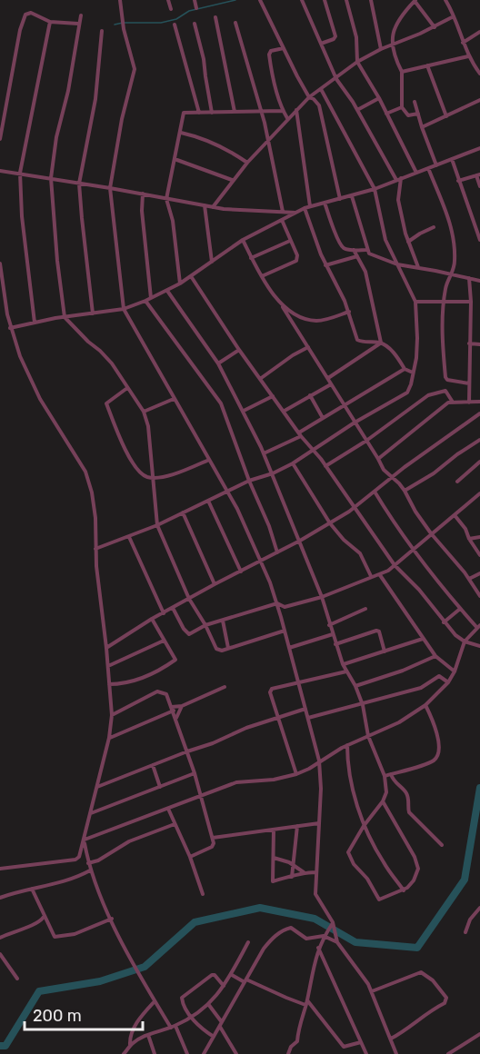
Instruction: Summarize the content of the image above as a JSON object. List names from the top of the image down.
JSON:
{
  "scale_bar": "200 m"
}
